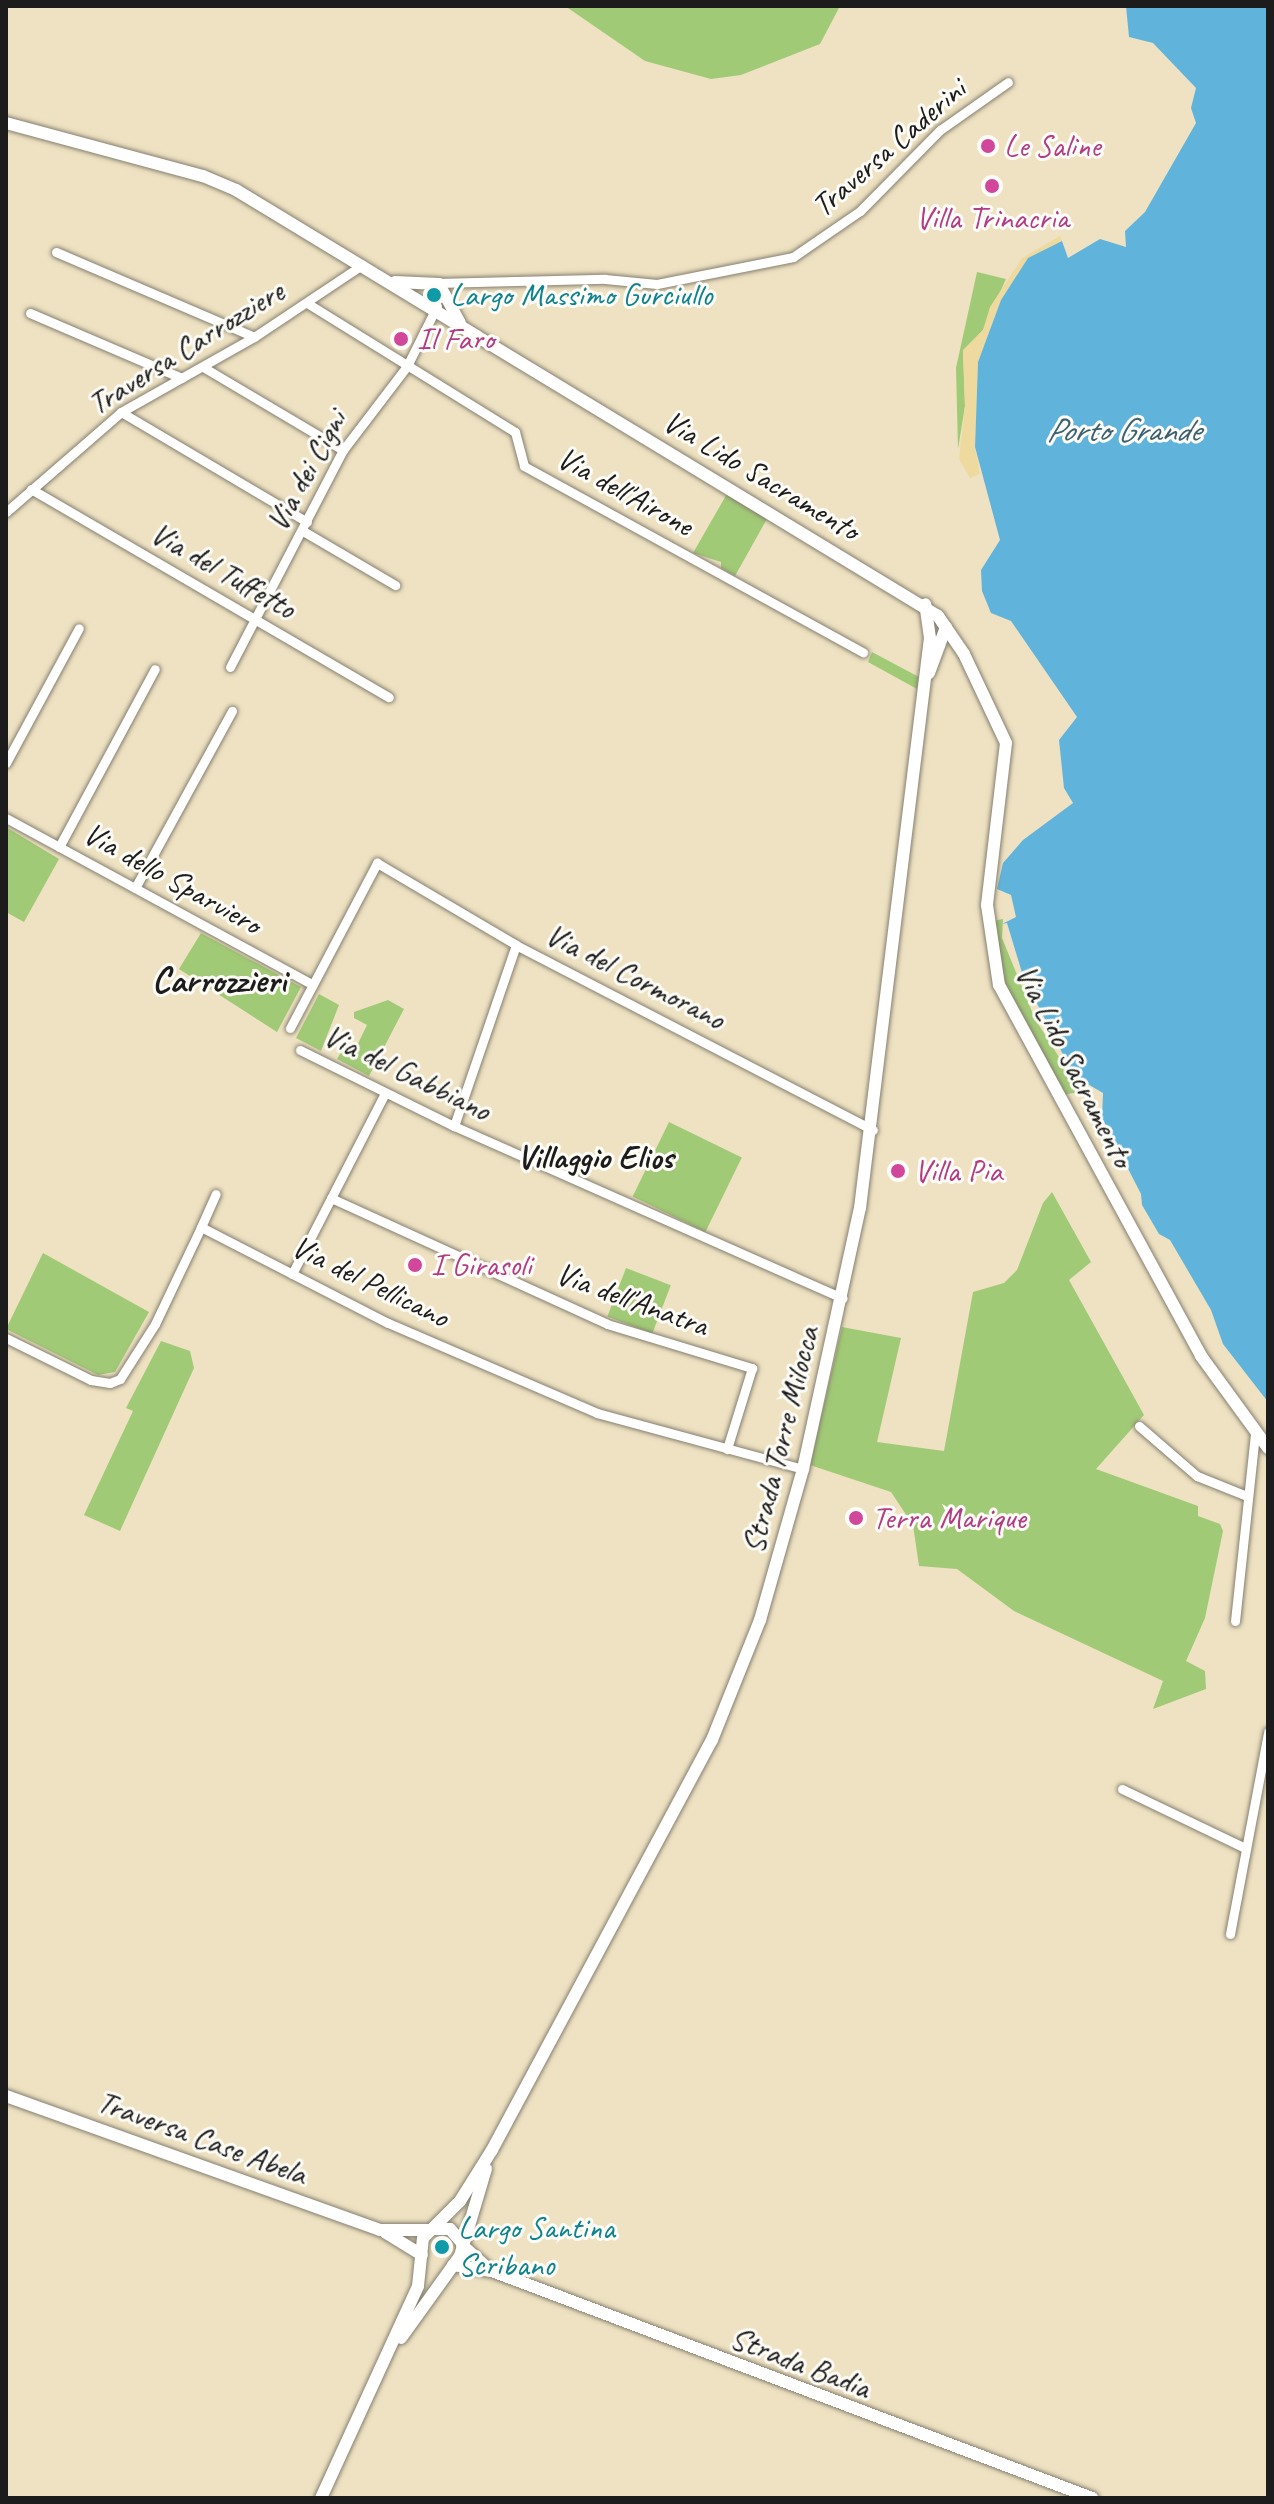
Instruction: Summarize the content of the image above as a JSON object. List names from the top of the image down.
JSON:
{
  "streets": {
    "street": [
      "Traversa Caderini",
      "Traversa Carrozziere",
      "Via dei Cigni",
      "Via Lido Sacramento",
      "Via dell'Airone",
      "Via del Tuffetto",
      "Via dello Sparviero",
      "Via del Cormorano",
      "Via del Gabbiano",
      "Via del Pellicano",
      "Via dell'Anatra",
      "Strada Torre Milocca",
      "Traversa Case Abela",
      "Strada Badia"
    ]
  },
  "crossings": [
    ["Traversa Carrozziere", "Via dell'Airone"],
    ["Traversa Carrozziere", "Via del Tuffetto"],
    ["Via dei Cigni", "Via Lido Sacramento"],
    ["Via dei Cigni", "Via dell'Airone"],
    ["Via dei Cigni", "Via del Tuffetto"],
    ["Via Lido Sacramento", "Strada Torre Milocca"],
    ["Via dello Sparviero", "Via del Cormorano"],
    ["Via del Cormorano", "Strada Torre Milocca"],
    ["Via del Gabbiano", "Strada Torre Milocca"],
    ["Via del Pellicano", "Via dell'Anatra"],
    ["Via del Pellicano", "Strada Torre Milocca"]
  ],
  "districts": ["Carrozzieri", "Villaggio Elios"],
  "water": ["Porto Grande"],
  "places": [
    "Le Saline",
    "Villa Trinacria",
    "Largo Massimo Gurciullo",
    "Il Faro",
    "Villa Pia",
    "I Girasoli",
    "Terra Marique",
    "Largo Santina Scribano"
  ]
}
